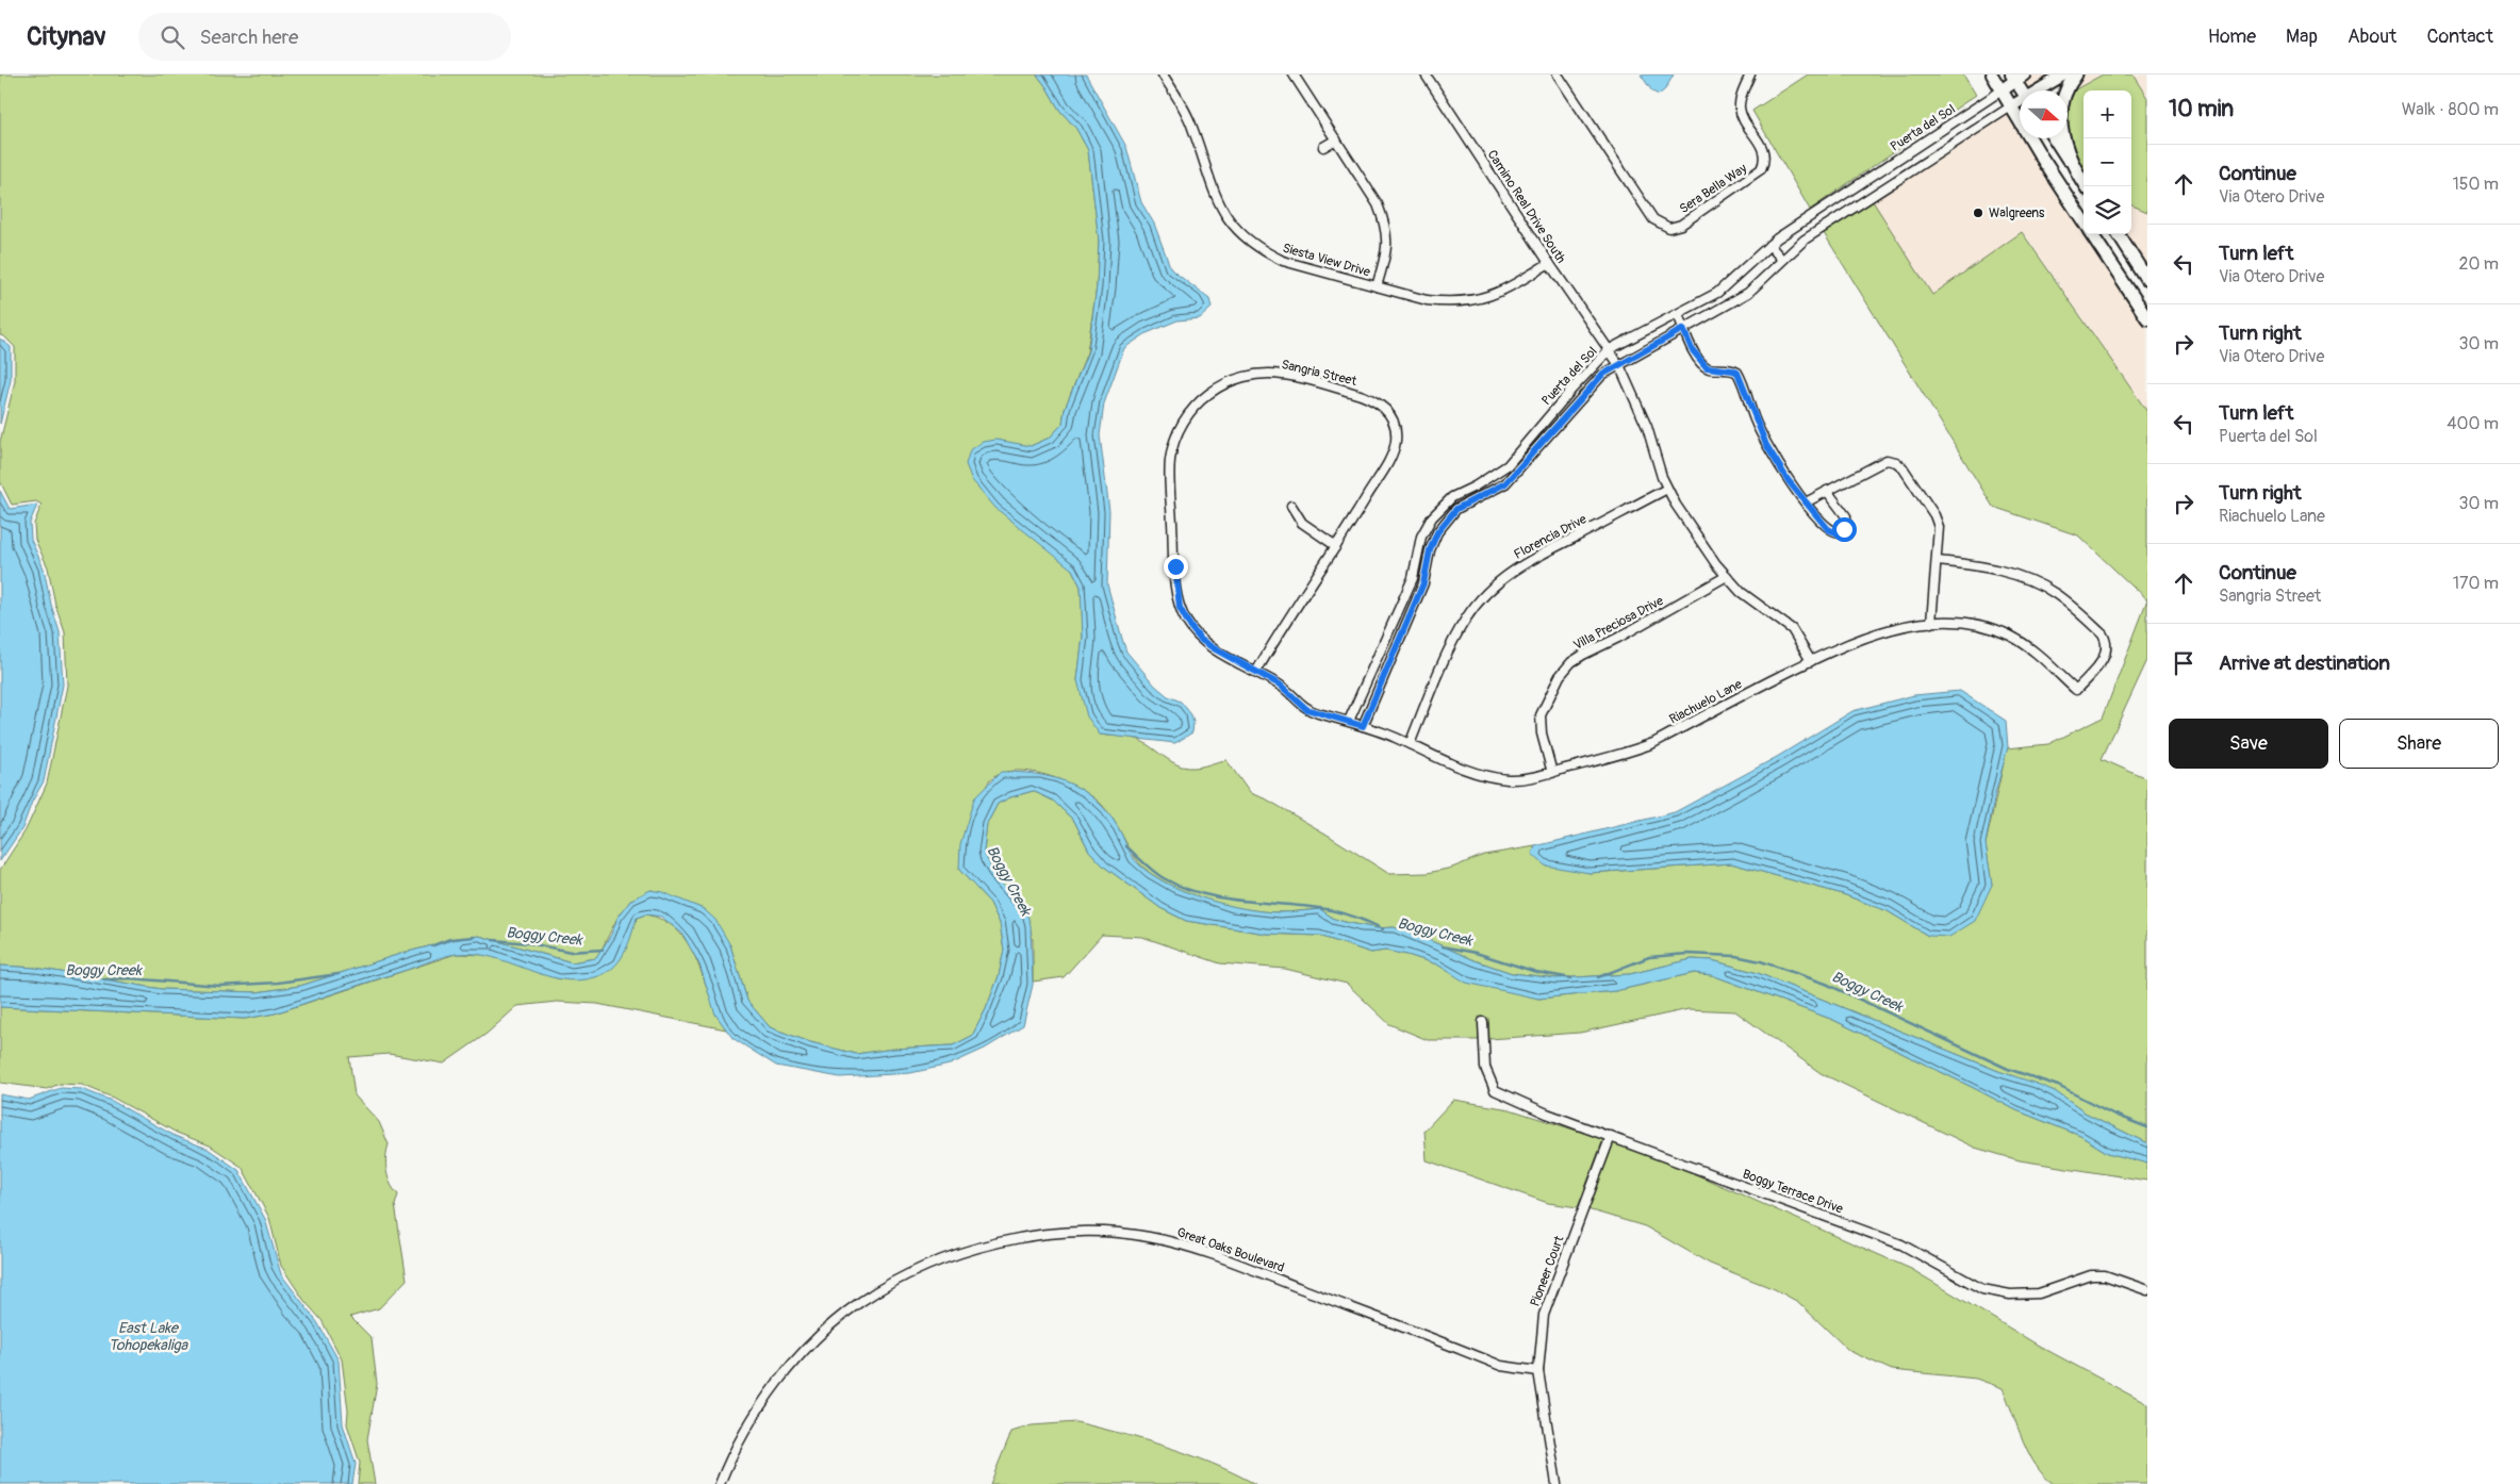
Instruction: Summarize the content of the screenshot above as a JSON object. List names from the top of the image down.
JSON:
{
  "streets": {
    "street": [
      "Puerta del Sol",
      "Sera Bella Way",
      "Camino Real Drive South",
      "Siesta View Drive",
      "Sangria Street",
      "Florencia Drive",
      "Villa Preciosa Drive",
      "Riachuelo Lane",
      "Boggy Terrace Drive",
      "Great Oaks Boulevard",
      "Pioneer Court"
    ]
  },
  "crossings": [
    ["Puerta del Sol", "Camino Real Drive South"],
    ["Puerta del Sol", "Riachuelo Lane"],
    ["Camino Real Drive South", "Siesta View Drive"],
    ["Camino Real Drive South", "Florencia Drive"],
    ["Camino Real Drive South", "Villa Preciosa Drive"],
    ["Camino Real Drive South", "Riachuelo Lane"],
    ["Sangria Street", "Riachuelo Lane"],
    ["Florencia Drive", "Riachuelo Lane"],
    ["Villa Preciosa Drive", "Riachuelo Lane"],
    ["Boggy Terrace Drive", "Pioneer Court"],
    ["Great Oaks Boulevard", "Pioneer Court"]
  ],
  "water": ["Boggy Creek", "East Lake Tohopekaliga"],
  "places": ["Walgreens"],
  "north": "right",
  "page": {
    "header": "Citynav",
    "search": "Search here",
    "nav": [
      "Home",
      "Map",
      "About",
      "Contact"
    ],
    "heading": ["10 min", "Walk · 800 m"],
    "map_buttons": ["+", "−"],
    "list": [
      ["Continue", "Via Otero Drive", "150 m"],
      ["Turn left", "Via Otero Drive", "20 m"],
      ["Turn right", "Via Otero Drive", "30 m"],
      ["Turn left", "Puerta del Sol", "400 m"],
      ["Turn right", "Riachuelo Lane", "30 m"],
      ["Continue", "Sangria Street", "170 m"],
      "Arrive at destination"
    ],
    "buttons": ["Save", "Share"]
  }
}
